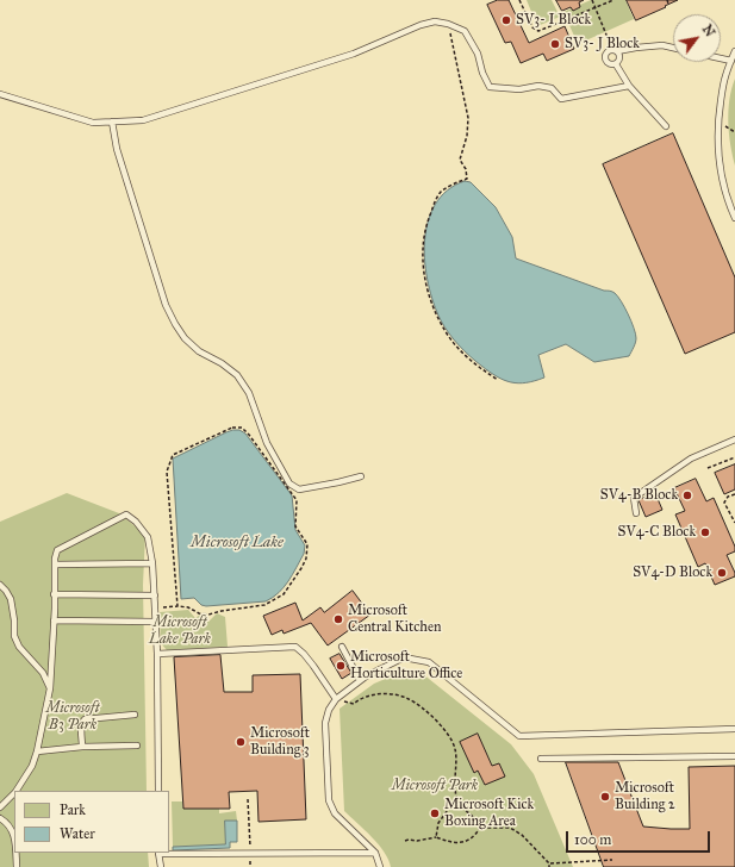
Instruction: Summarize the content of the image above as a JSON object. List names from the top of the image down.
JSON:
{
  "water": ["Microsoft Lake"],
  "parks": ["Microsoft Lake Park", "Microsoft B3 Park", "Microsoft Park"],
  "places": [
    "SV3- I Block",
    "SV3- J Block",
    "SV4-B Block",
    "SV4-C Block",
    "SV4-D Block",
    "Microsoft Central Kitchen",
    "Microsoft Horticulture Office",
    "Microsoft Building 3",
    "Microsoft Building 2",
    "Microsoft Kick Boxing Area"
  ],
  "legend": ["Park", "Water"],
  "scale_bar": "100 m",
  "north": "top right"
}
